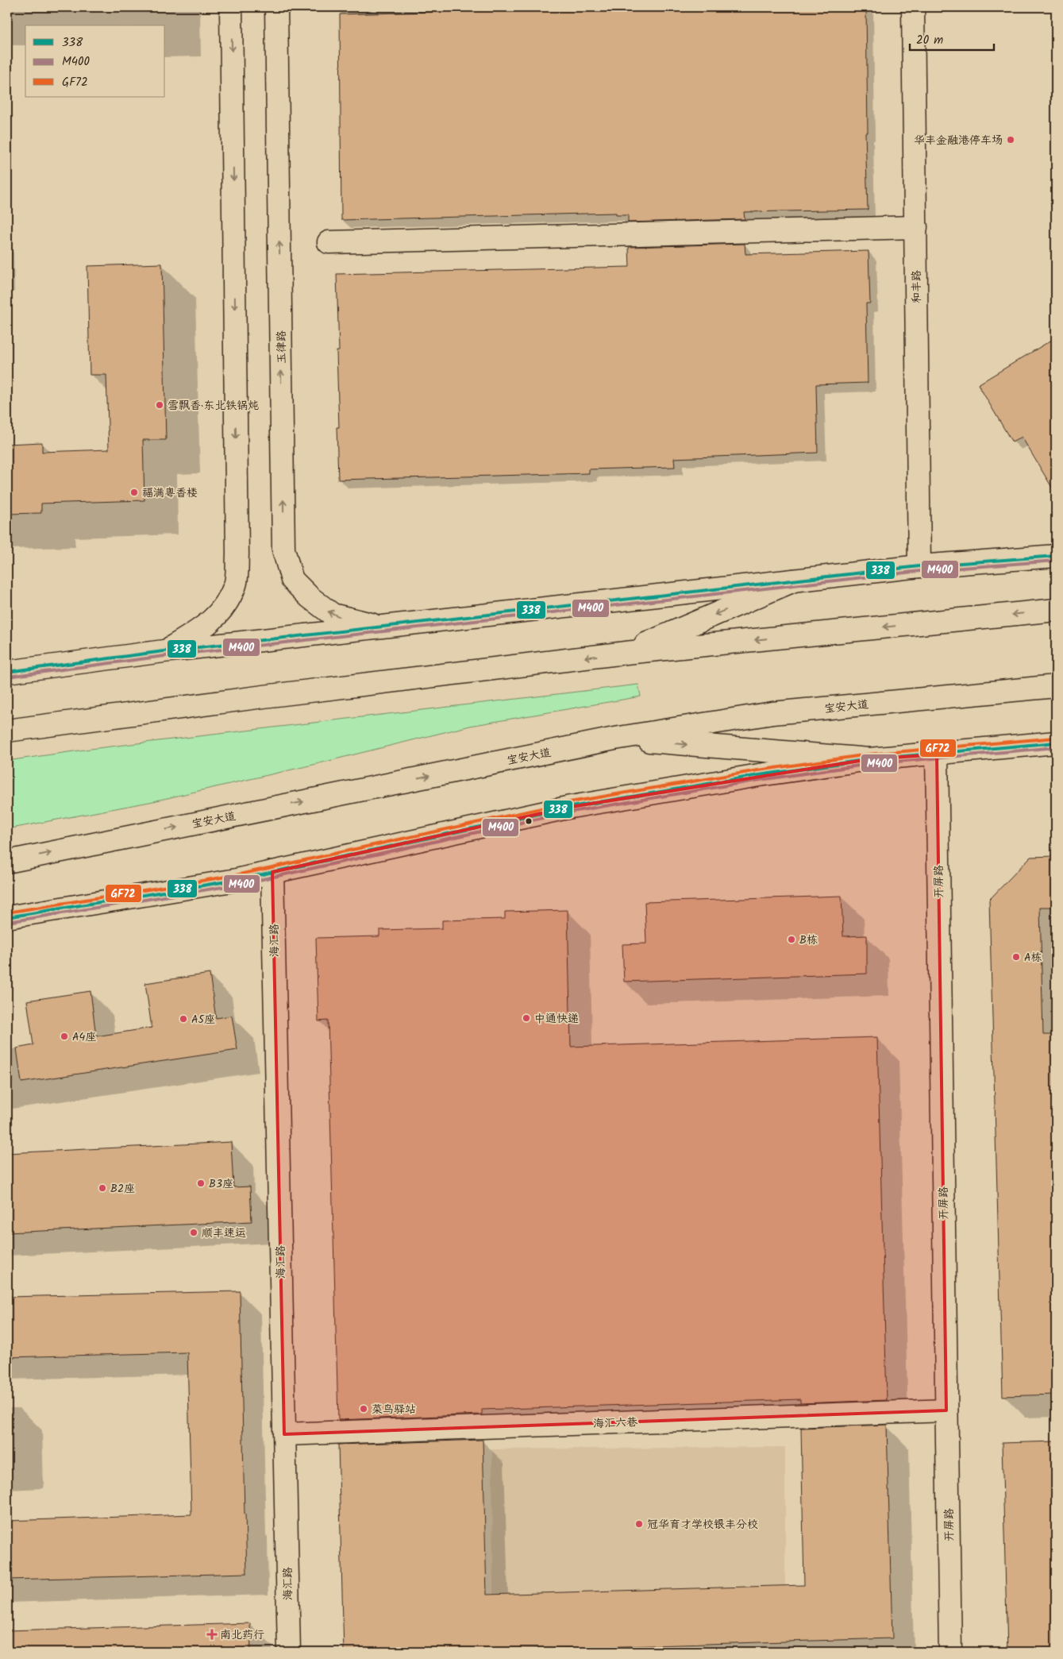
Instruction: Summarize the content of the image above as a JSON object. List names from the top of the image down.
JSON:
{
  "streets": {
    "main road": [
      "和丰路",
      "玉律路",
      "宝安大道",
      "开屏路",
      "海汇路",
      "海汇六巷"
    ]
  },
  "crossings": [
    ["开屏路", "海汇六巷"],
    ["海汇路", "海汇六巷"]
  ],
  "places": {
    "other": [
      "华丰金融港停车场",
      "雪飘香·东北铁锅炖",
      "福满粤香楼",
      "B栋",
      "A栋",
      "中通快递",
      "A5座",
      "A4座",
      "B3座",
      "B2座",
      "顺丰速运",
      "菜鸟驿站",
      "冠华育才学校银丰分校"
    ],
    "health": ["南北药行"]
  },
  "lines": ["transit line 338", "transit line M400", "transit line GF72"],
  "legend": ["338", "M400", "GF72"],
  "scale_bar": "20 m"
}
